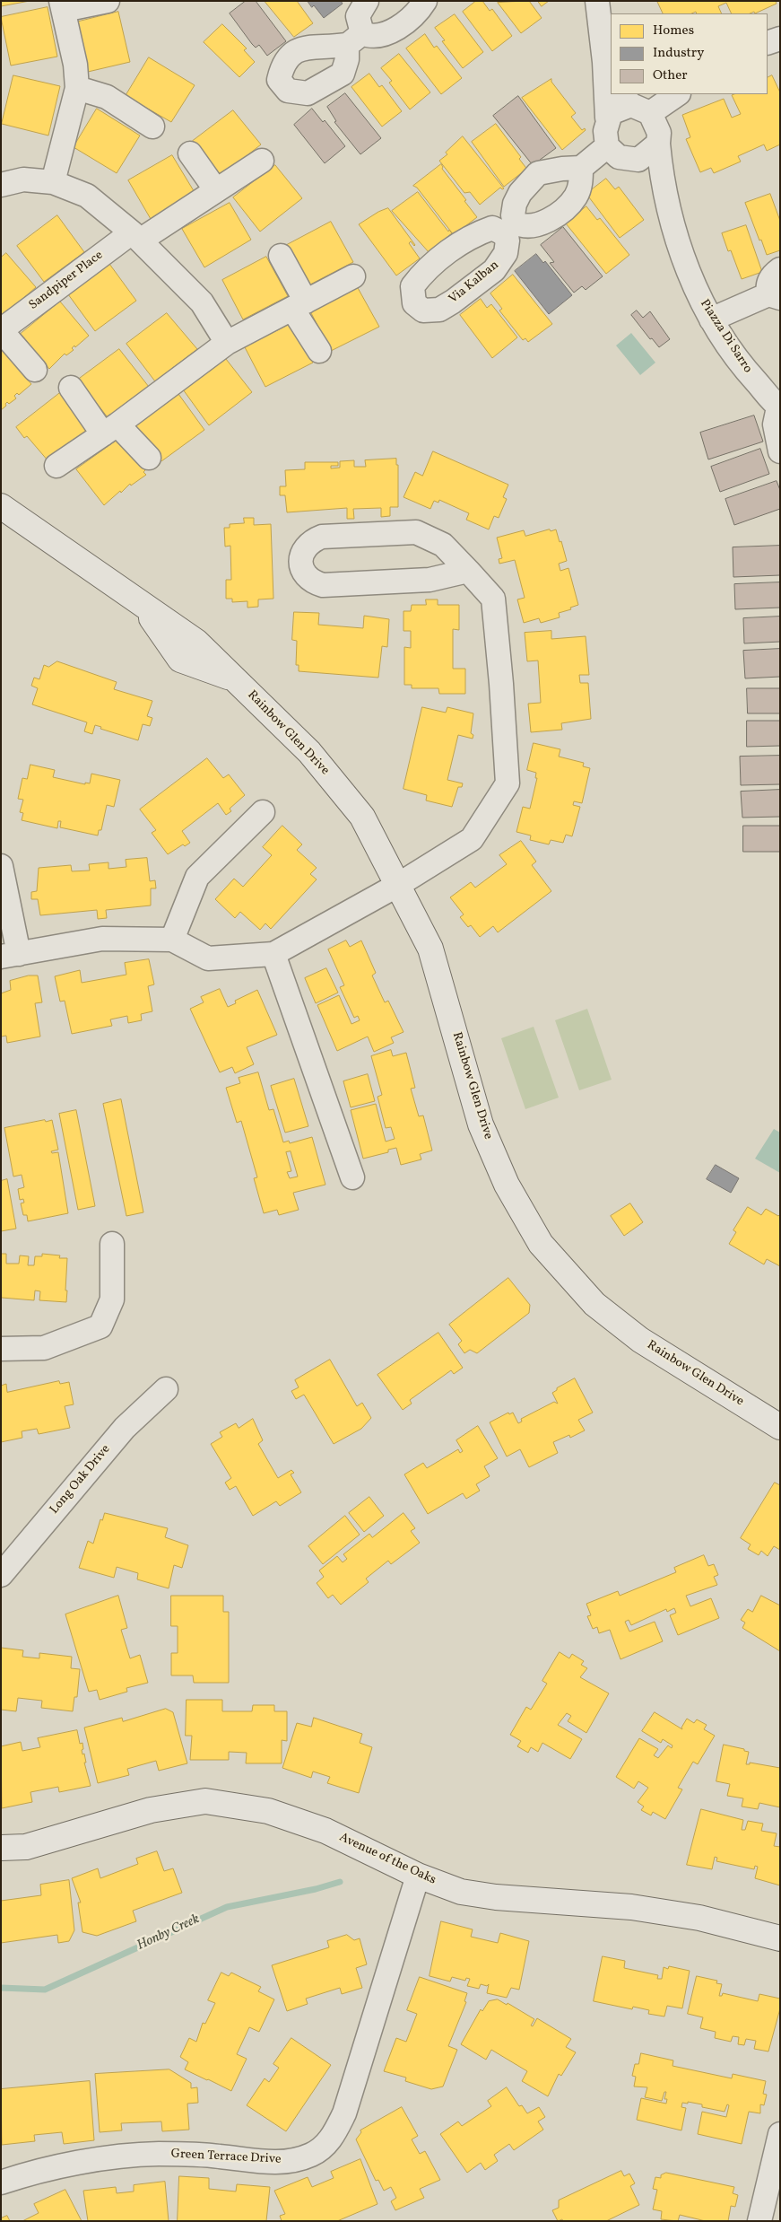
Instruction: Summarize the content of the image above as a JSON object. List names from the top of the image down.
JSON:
{
  "streets": {
    "street": [
      "Sandpiper Place",
      "Piazza Di Sarro",
      "Rainbow Glen Drive",
      "Long Oak Drive",
      "Avenue of the Oaks",
      "Green Terrace Drive"
    ]
  },
  "crossings": [
    ["Avenue of the Oaks", "Green Terrace Drive"]
  ],
  "water": ["Honby Creek"],
  "legend": ["Homes", "Industry", "Other"]
}
